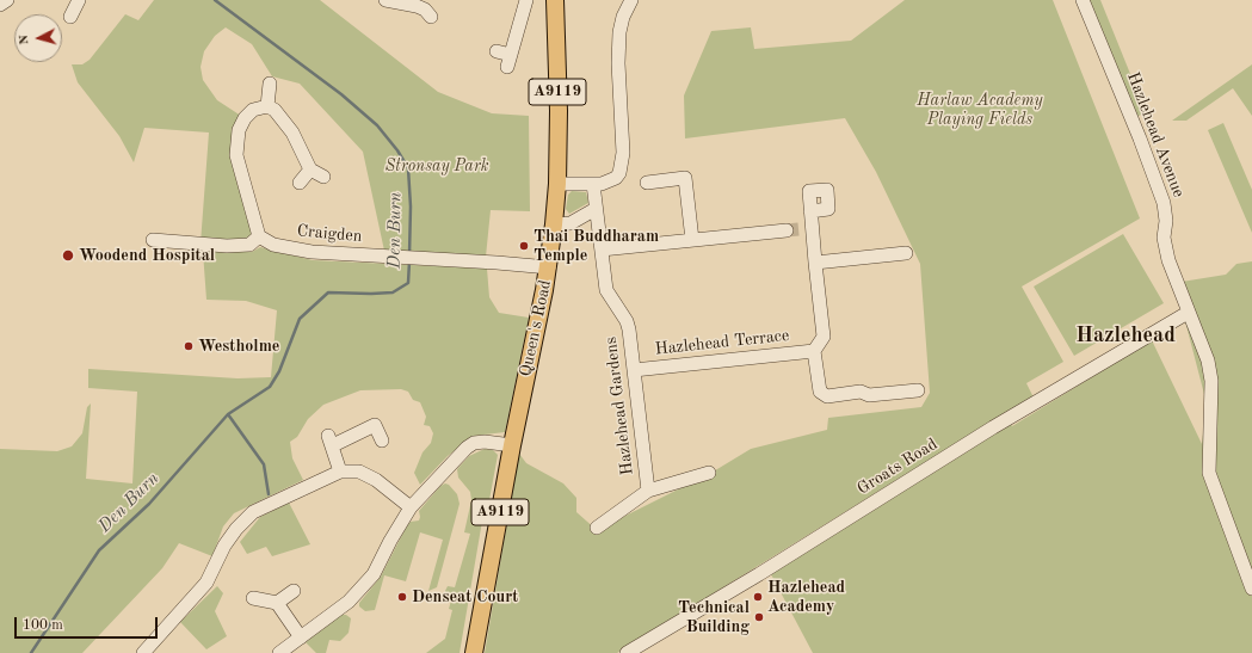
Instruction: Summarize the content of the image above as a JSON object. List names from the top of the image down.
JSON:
{
  "streets": {
    "main road": ["A9119", "Queen's Road"],
    "street": [
      "Hazlehead Avenue",
      "Craigden",
      "Hazlehead Terrace",
      "Hazlehead Gardens",
      "Groats Road"
    ]
  },
  "crossings": [
    ["Hazlehead Avenue", "Groats Road"],
    ["Craigden", "Queen's Road"],
    ["Hazlehead Terrace", "Hazlehead Gardens"]
  ],
  "districts": ["Hazlehead"],
  "water": ["Den Burn"],
  "parks": ["Harlaw Academy Playing Fields", "Stronsay Park"],
  "places": [
    "Thai Buddharam Temple",
    "Woodend Hospital",
    "Westholme",
    "Denseat Court",
    "Hazlehead Academy",
    "Technical Building"
  ],
  "scale_bar": "100 m",
  "north": "left"
}
